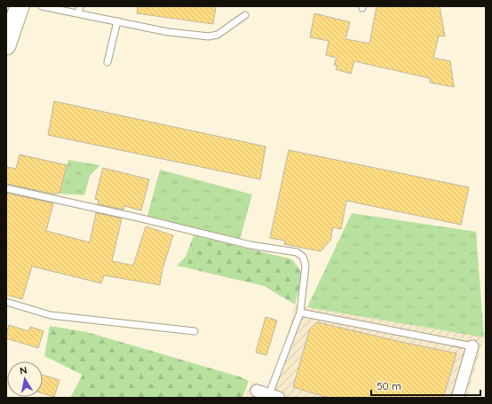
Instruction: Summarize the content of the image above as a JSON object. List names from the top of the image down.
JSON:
{
  "scale_bar": "50 m",
  "north": "top"
}
